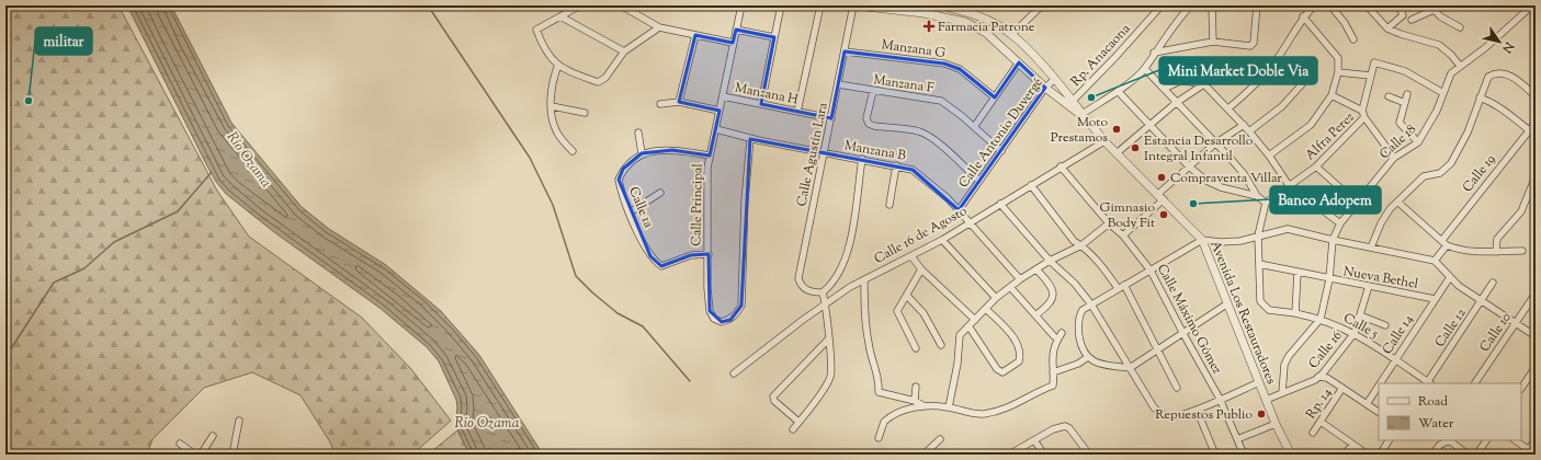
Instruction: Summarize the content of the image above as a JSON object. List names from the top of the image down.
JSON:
{
  "streets": {
    "street": [
      "Manzana G",
      "Rp. Anacaona",
      "Manzana F",
      "Manzana H",
      "Calle Antonio Duvergé",
      "Alfra Perez",
      "Calle 18",
      "Manzana B",
      "Calle Agustín Lara",
      "Calle 19",
      "Calle Principal",
      "Calle 1a",
      "Calle 16 de Agosto",
      "Nueva Bethel",
      "Avenida Los Restauradores",
      "Calle Máximo Gómez",
      "Calle 5",
      "Calle 12",
      "Calle 10",
      "Calle 14",
      "Calle 16",
      "Rp. 14"
    ]
  },
  "crossings": [
    ["Manzana G", "Calle Agustín Lara"],
    ["Manzana F", "Calle Antonio Duvergé"],
    ["Manzana F", "Calle Agustín Lara"],
    ["Manzana H", "Calle Agustín Lara"],
    ["Manzana H", "Calle Principal"],
    ["Calle Antonio Duvergé", "Manzana B"],
    ["Calle Antonio Duvergé", "Avenida Los Restauradores"],
    ["Alfra Perez", "Calle 18"],
    ["Calle 18", "Nueva Bethel"],
    ["Calle 18", "Calle 5"],
    ["Manzana B", "Calle Agustín Lara"],
    ["Manzana B", "Calle Principal"],
    ["Calle Agustín Lara", "Avenida Los Restauradores"],
    ["Calle Principal", "Calle 1a"],
    ["Calle 16 de Agosto", "Avenida Los Restauradores"],
    ["Calle 16 de Agosto", "Calle Máximo Gómez"],
    ["Nueva Bethel", "Calle 5"],
    ["Nueva Bethel", "Calle 14"],
    ["Avenida Los Restauradores", "Calle 16"],
    ["Calle 5", "Calle 12"],
    ["Calle 5", "Calle 14"],
    ["Calle 5", "Calle 16"]
  ],
  "water": ["Río Ozama"],
  "places": {
    "health": ["Farmacia Patrone"],
    "other": [
      "Mini Market Doble Via",
      "militar",
      "Moto Prestamos",
      "Estancia Desarrollo Integral Infantil",
      "Compraventa Villar",
      "Banco Adopem",
      "Gimnasio Body Fit",
      "Repuestos Publio"
    ]
  },
  "legend": ["Road", "Water"],
  "north": "bottom right"
}
